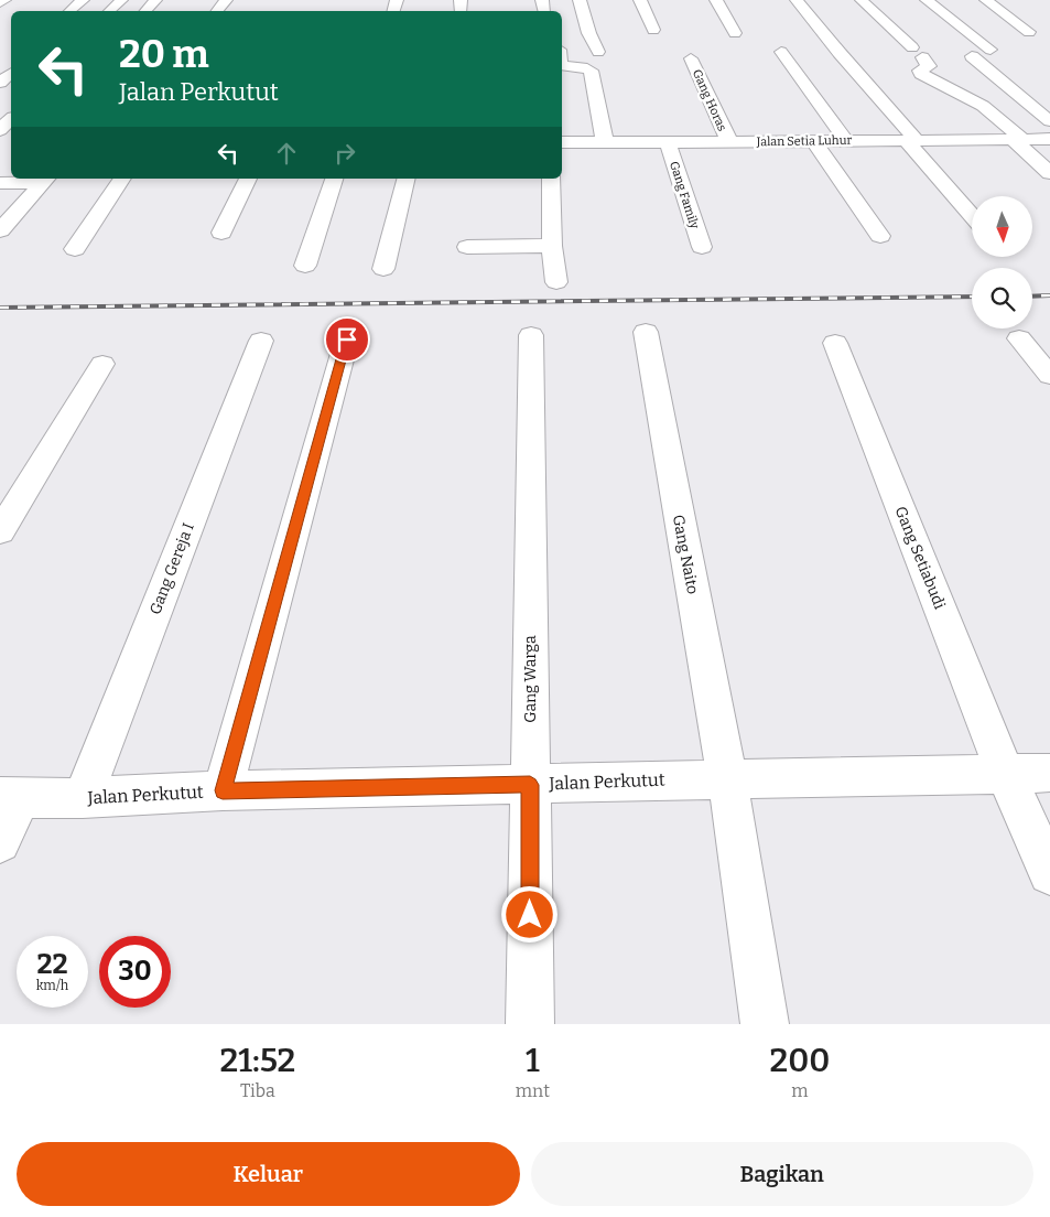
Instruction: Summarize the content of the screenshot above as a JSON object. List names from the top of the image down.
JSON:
{
  "streets": {
    "street": [
      "Gang Horas",
      "Jalan Setia Luhur",
      "Gang Family",
      "Gang Naito",
      "Gang Setiabudi",
      "Gang Gereja I",
      "Gang Warga",
      "Jalan Perkutut"
    ]
  },
  "crossings": [
    ["Gang Horas", "Jalan Setia Luhur"],
    ["Jalan Setia Luhur", "Gang Family"],
    ["Gang Naito", "Jalan Perkutut"],
    ["Gang Setiabudi", "Jalan Perkutut"],
    ["Gang Gereja I", "Jalan Perkutut"],
    ["Gang Warga", "Jalan Perkutut"]
  ],
  "north": "bottom",
  "page": {
    "turn": ["20 m", "Jalan Perkutut"],
    "speed": "22 km/h",
    "limit": "30",
    "eta": [
      "21:52",
      "Tiba",
      "1",
      "mnt",
      "200",
      "m"
    ],
    "buttons": ["Keluar", "Bagikan"]
  }
}
